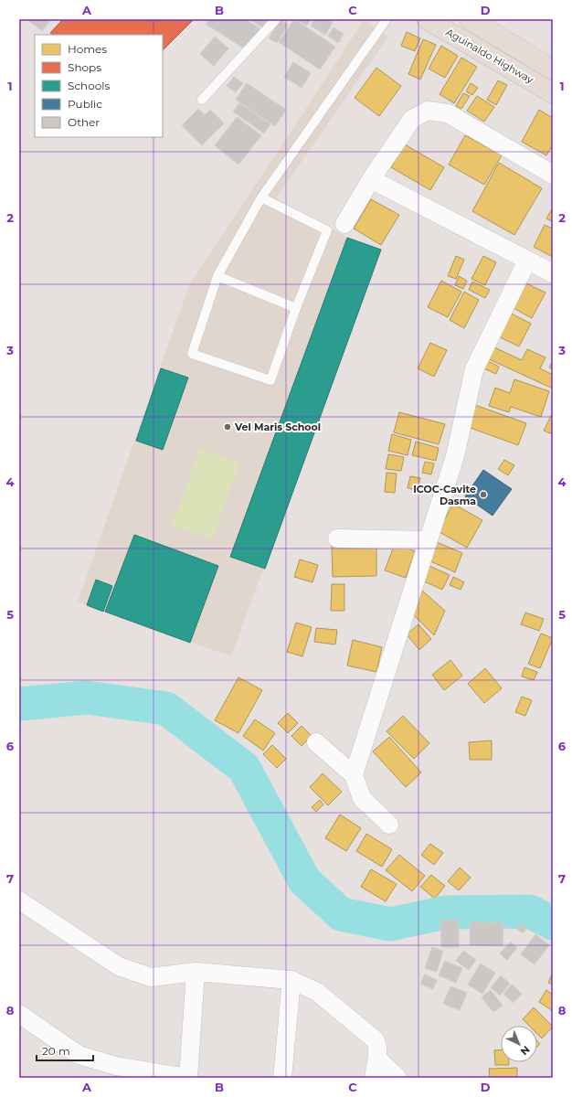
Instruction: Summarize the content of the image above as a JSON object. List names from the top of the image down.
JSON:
{
  "streets": {
    "highway": ["Aguinaldo Highway"]
  },
  "places": ["Vel Maris School", "ICOC-Cavite Dasma"],
  "legend": [
    "Homes",
    "Shops",
    "Schools",
    "Public",
    "Other"
  ],
  "scale_bar": "20 m",
  "north": "bottom right",
  "grid": {
    "columns": [
      "A",
      "B",
      "C",
      "D"
    ],
    "rows": [
      "1",
      "2",
      "3",
      "4",
      "5",
      "6",
      "7",
      "8"
    ]
  }
}
